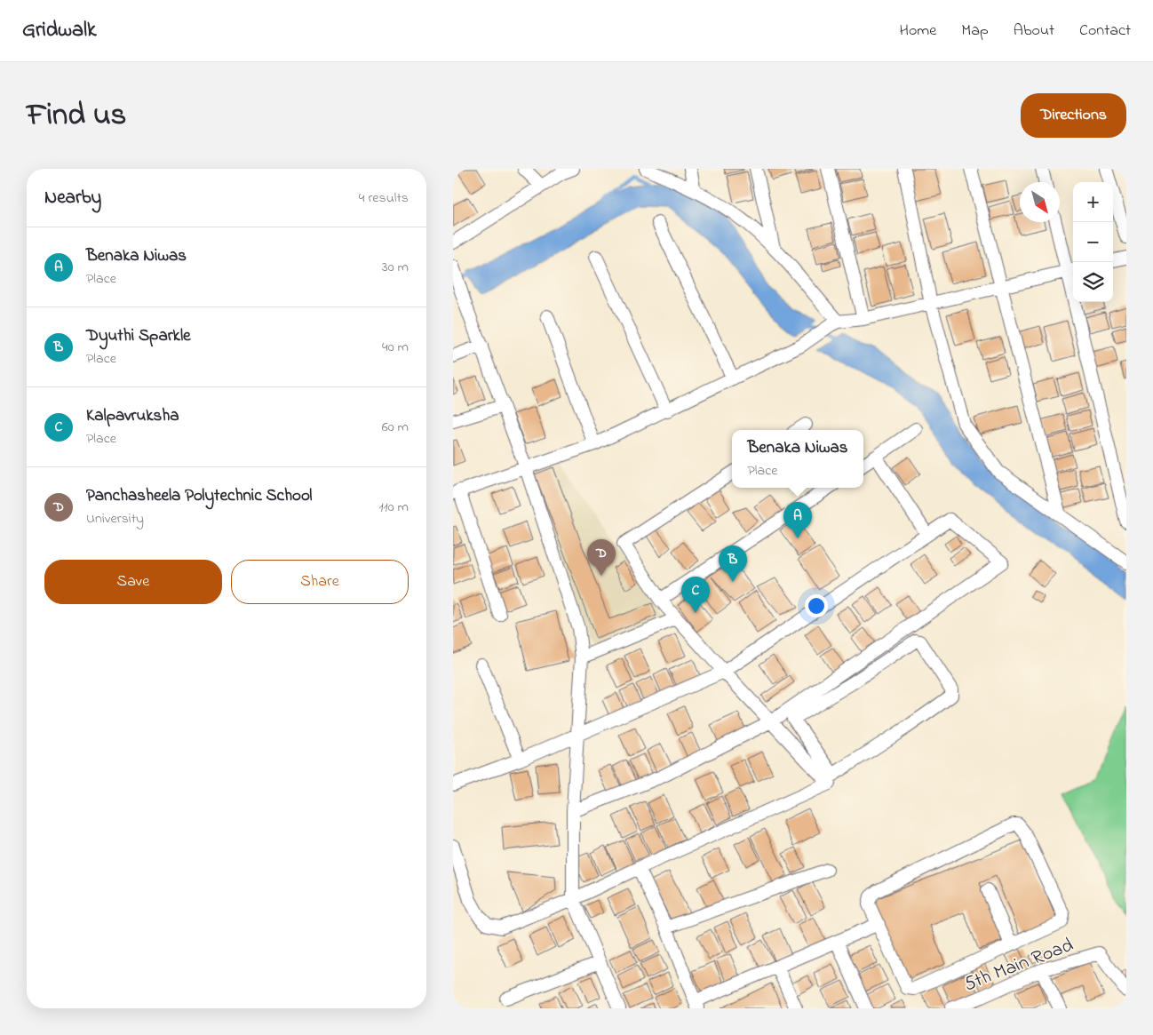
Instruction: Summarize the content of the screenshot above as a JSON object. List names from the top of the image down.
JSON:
{
  "streets": {
    "street": ["5th Main Road"]
  },
  "north": "bottom right",
  "page": {
    "header": "Gridwalk",
    "nav": [
      "Home",
      "Map",
      "About",
      "Contact"
    ],
    "title": "Find us",
    "buttons": [
      "Directions",
      ["Save", "Share"]
    ],
    "heading": ["Nearby", "4 results"],
    "map_buttons": ["+", "−"],
    "list": [
      {
        "mark": "A",
        "name": "Benaka Niwas",
        "note": "Place",
        "value": "30 m"
      },
      {
        "mark": "B",
        "name": "Dyuthi Sparkle",
        "note": "Place",
        "value": "40 m"
      },
      {
        "mark": "C",
        "name": "Kalpavruksha",
        "note": "Place",
        "value": "60 m"
      },
      {
        "mark": "D",
        "name": "Panchasheela Polytechnic School",
        "note": "University",
        "value": "110 m"
      }
    ],
    "popup": ["Benaka Niwas", "Place"],
    "pins": [
      "A",
      "D",
      "B",
      "C"
    ]
  }
}
